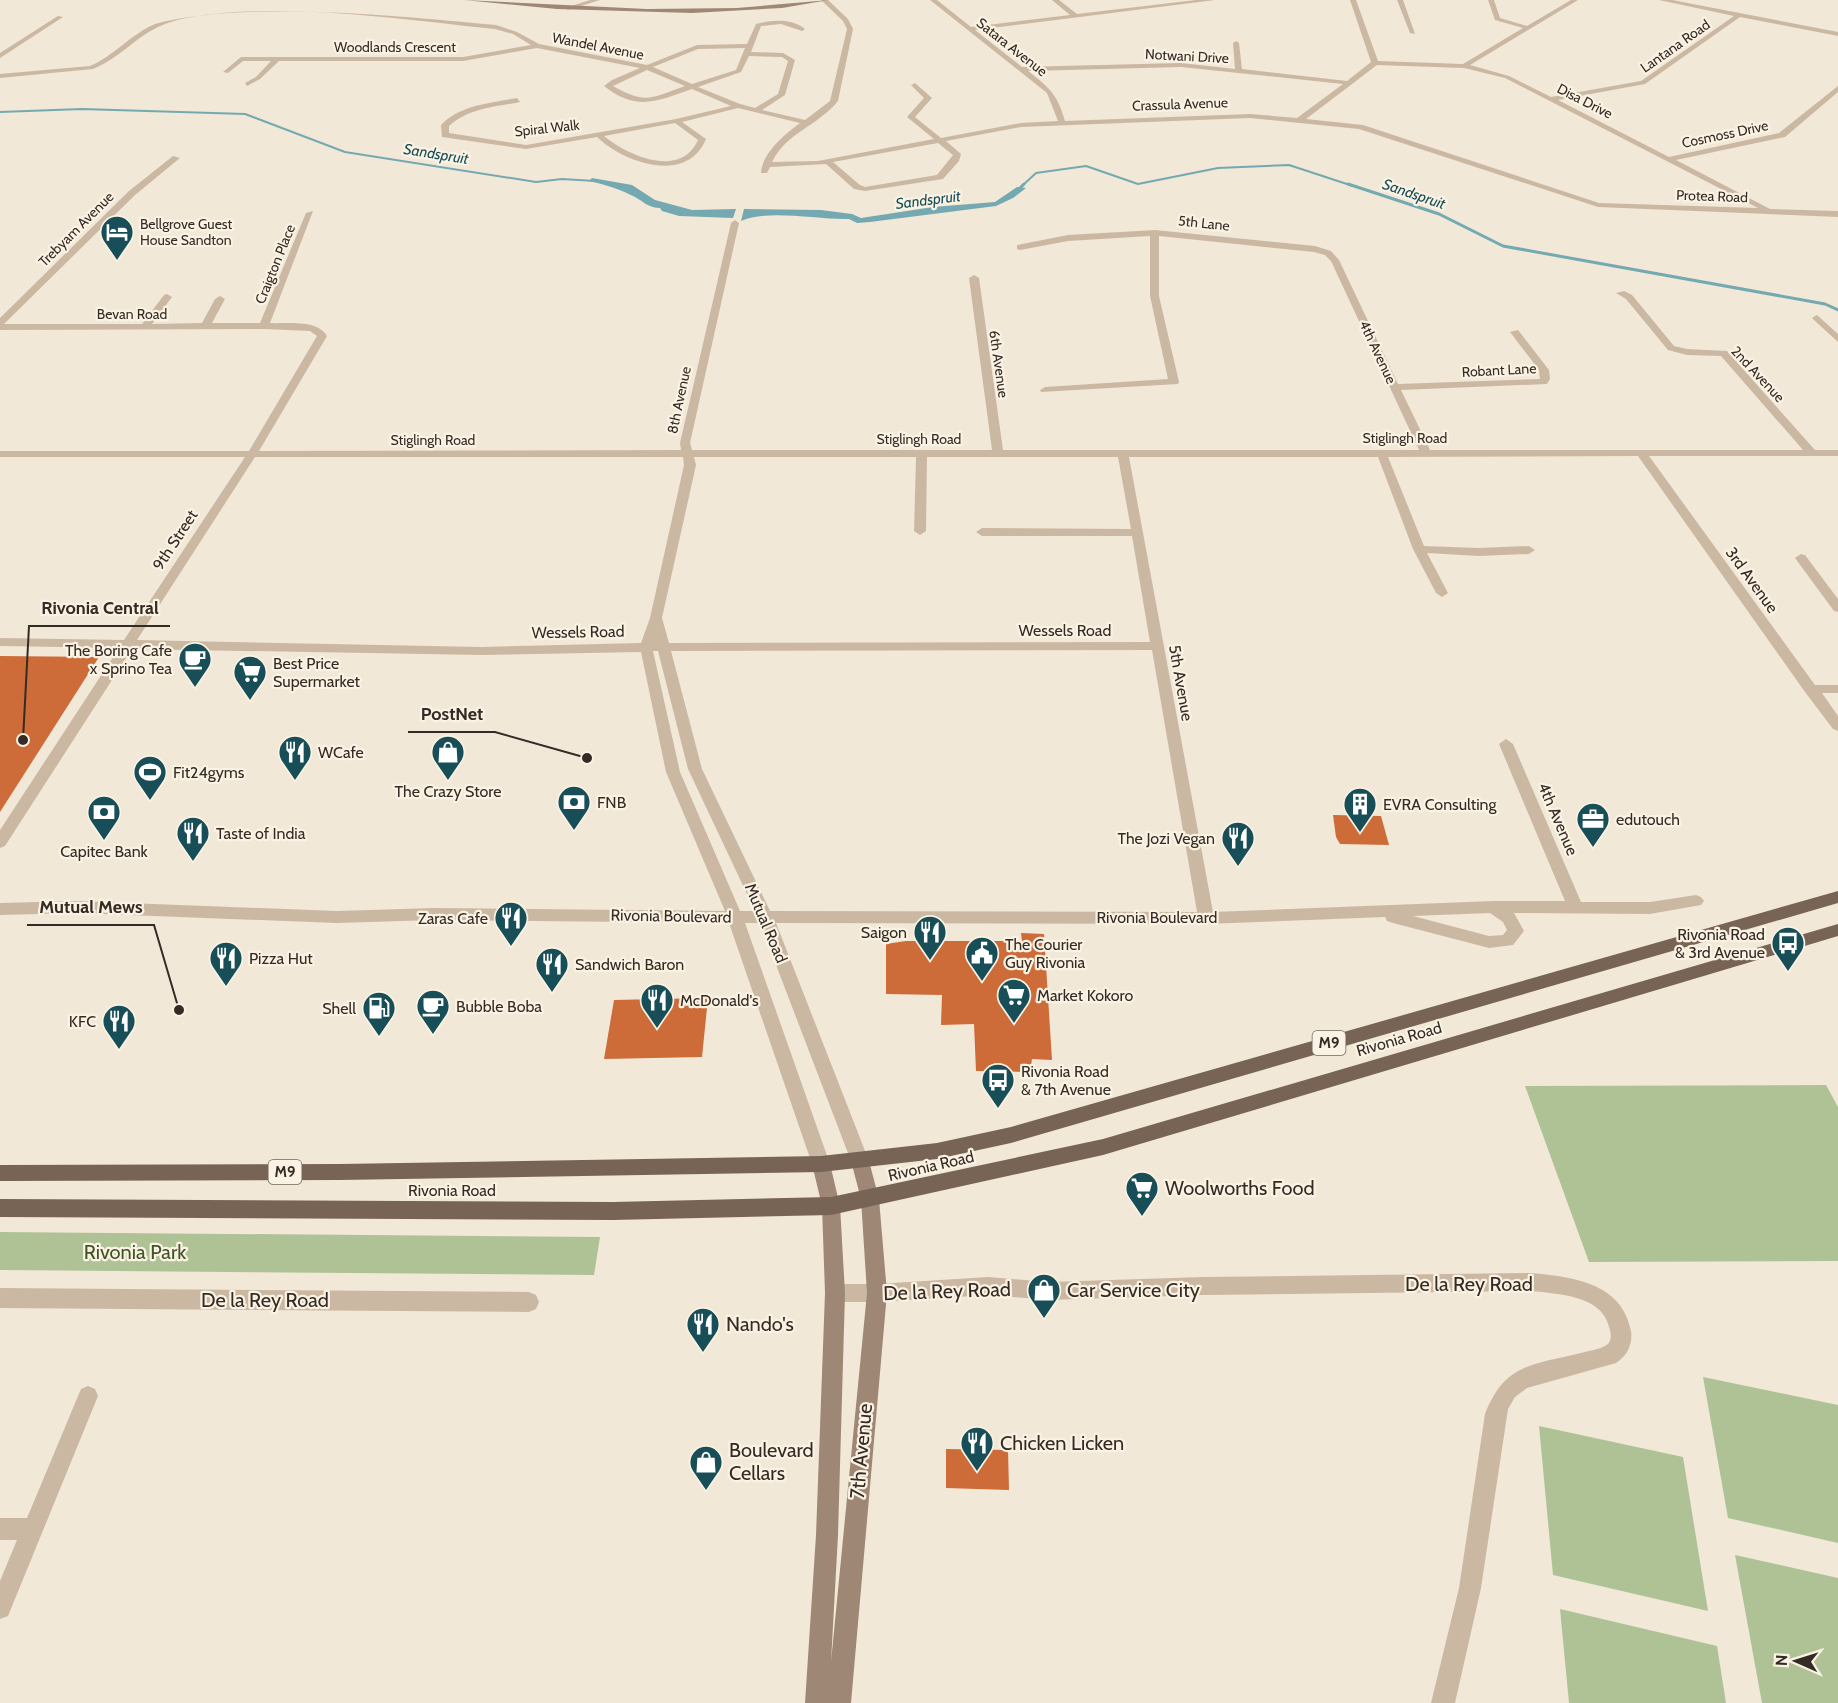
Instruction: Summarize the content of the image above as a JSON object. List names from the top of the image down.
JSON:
{
  "streets": {
    "main road": [
      "Mutual Road",
      "Rivonia Road",
      "M9",
      "7th Avenue"
    ],
    "street": [
      "Wandel Avenue",
      "Lantana Road",
      "Woodlands Crescent",
      "Satara Avenue",
      "Notwani Drive",
      "Disa Drive",
      "Crassula Avenue",
      "Spiral Walk",
      "Cosmoss Drive",
      "Protea Road",
      "5th Lane",
      "Trebyam Avenue",
      "Craigton Place",
      "Bevan Road",
      "4th Avenue",
      "6th Avenue",
      "Robant Lane",
      "2nd Avenue",
      "8th Avenue",
      "Stiglingh Road",
      "9th Street",
      "3rd Avenue",
      "Wessels Road",
      "5th Avenue",
      "Rivonia Boulevard",
      "De la Rey Road"
    ]
  },
  "crossings": [
    ["Wandel Avenue", "Woodlands Crescent"],
    ["Wandel Avenue", "Crassula Avenue"],
    ["Wandel Avenue", "Spiral Walk"],
    ["Lantana Road", "Disa Drive"],
    ["Satara Avenue", "Notwani Drive"],
    ["Satara Avenue", "Crassula Avenue"],
    ["Disa Drive", "Cosmoss Drive"],
    ["Disa Drive", "Protea Road"],
    ["Crassula Avenue", "Protea Road"],
    ["5th Lane", "4th Avenue"],
    ["Trebyam Avenue", "Bevan Road"],
    ["Craigton Place", "Bevan Road"],
    ["Craigton Place", "9th Street"],
    ["Bevan Road", "9th Street"],
    ["4th Avenue", "Robant Lane"],
    ["4th Avenue", "Stiglingh Road"],
    ["4th Avenue", "Rivonia Boulevard"],
    ["6th Avenue", "Stiglingh Road"],
    ["2nd Avenue", "Stiglingh Road"],
    ["8th Avenue", "Stiglingh Road"],
    ["8th Avenue", "Wessels Road"],
    ["8th Avenue", "Mutual Road"],
    ["Stiglingh Road", "9th Street"],
    ["Stiglingh Road", "3rd Avenue"],
    ["Stiglingh Road", "5th Avenue"],
    ["9th Street", "Wessels Road"],
    ["Wessels Road", "5th Avenue"],
    ["Wessels Road", "Mutual Road"],
    ["5th Avenue", "Rivonia Boulevard"],
    ["Rivonia Boulevard", "Mutual Road"],
    ["Mutual Road", "Rivonia Road"],
    ["Mutual Road", "7th Avenue"],
    ["Rivonia Road", "7th Avenue"],
    ["De la Rey Road", "7th Avenue"]
  ],
  "water": ["Sandspruit"],
  "parks": ["Rivonia Park"],
  "places": {
    "hotel": ["Bellgrove Guest House Sandton"],
    "cafe": ["The Boring Cafe x Sprino Tea", "Bubble Boba"],
    "supermarket": ["Best Price Supermarket", "Market Kokoro", "Woolworths Food"],
    "other": ["Rivonia Central", "PostNet", "Mutual Mews"],
    "restaurant": [
      "WCafe",
      "Taste of India",
      "The Jozi Vegan",
      "Zaras Cafe",
      "Saigon",
      "Pizza Hut",
      "Sandwich Baron",
      "McDonald's",
      "KFC",
      "Nando's",
      "Chicken Licken"
    ],
    "shop": ["The Crazy Store", "Car Service City", "Boulevard Cellars"],
    "sports": ["Fit24gyms"],
    "bank": ["FNB", "Capitec Bank"],
    "building": ["EVRA Consulting"],
    "office": ["edutouch"],
    "bus stop": ["Rivonia Road & 3rd Avenue", "Rivonia Road & 7th Avenue"],
    "public building": ["The Courier Guy Rivonia"],
    "fuel station": ["Shell"]
  },
  "north": "left"
}
